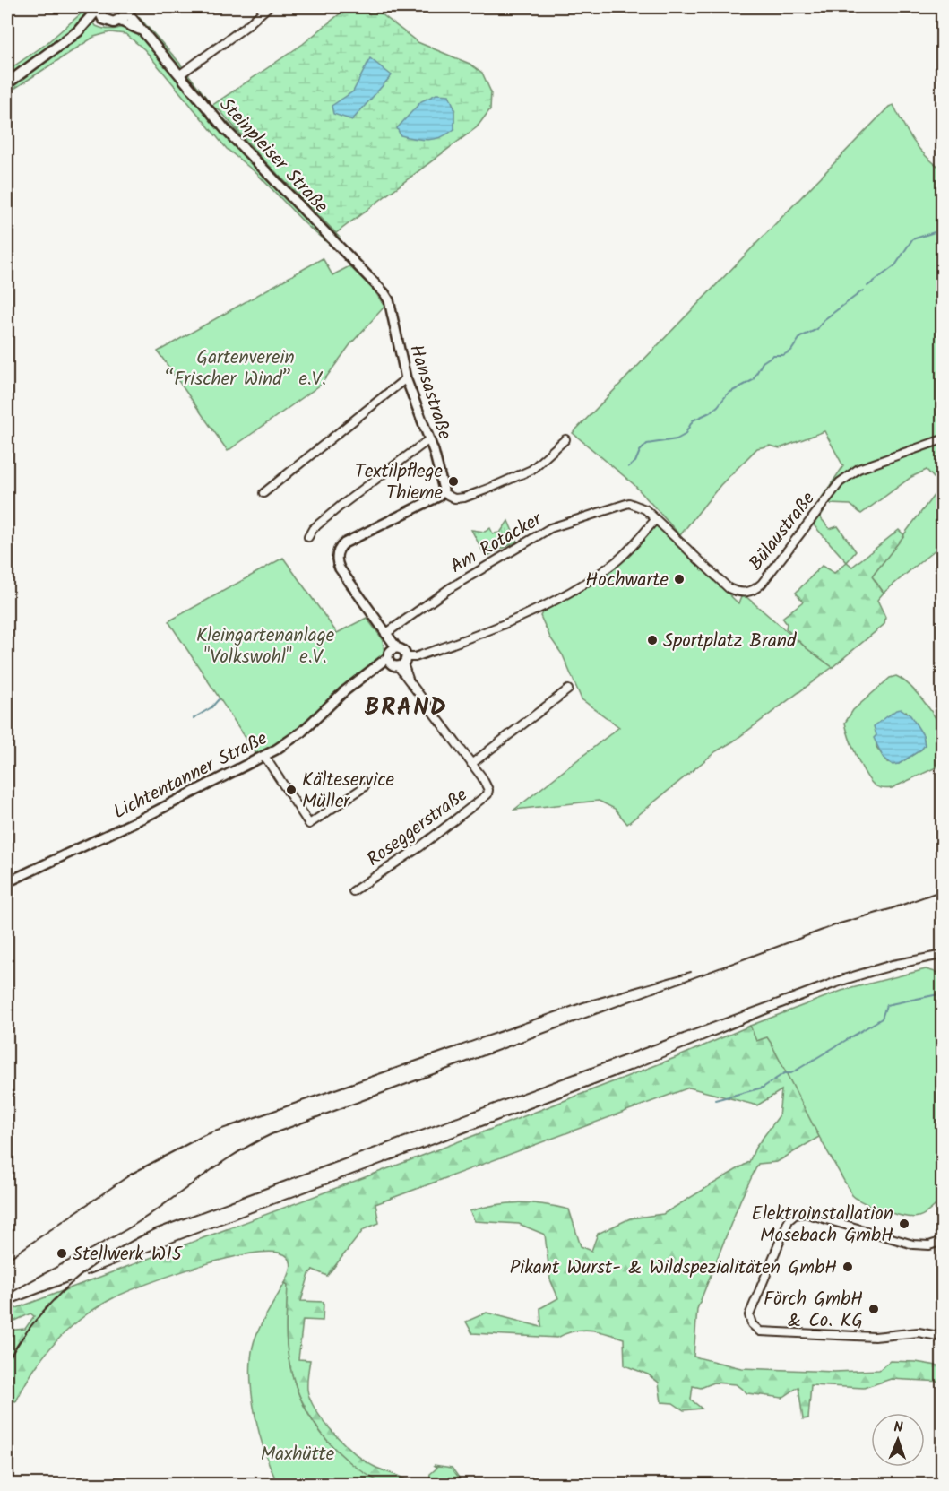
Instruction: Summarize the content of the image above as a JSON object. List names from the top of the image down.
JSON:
{
  "streets": {
    "street": [
      "Steinpleiser Straße",
      "Hansastraße",
      "Bülaustraße",
      "Am Rotacker",
      "Lichtentanner Straße",
      "Roseggerstraße"
    ]
  },
  "crossings": [
    ["Steinpleiser Straße", "Hansastraße"],
    ["Bülaustraße", "Am Rotacker"],
    ["Lichtentanner Straße", "Roseggerstraße"]
  ],
  "districts": ["BRAND"],
  "parks": ["Gartenverein “Frischer Wind” e.V.", "Kleingartenanlage \"Volkswohl\" e.V.", "Maxhütte"],
  "places": [
    "Textilpflege Thieme",
    "Hochwarte",
    "Sportplatz Brand",
    "Kälteservice Müller",
    "Elektroinstallation Mosebach GmbH",
    "Stellwerk W15",
    "Pikant Wurst- & Wildspezialitäten GmbH",
    "Förch GmbH & Co. KG"
  ],
  "north": "top"
}
